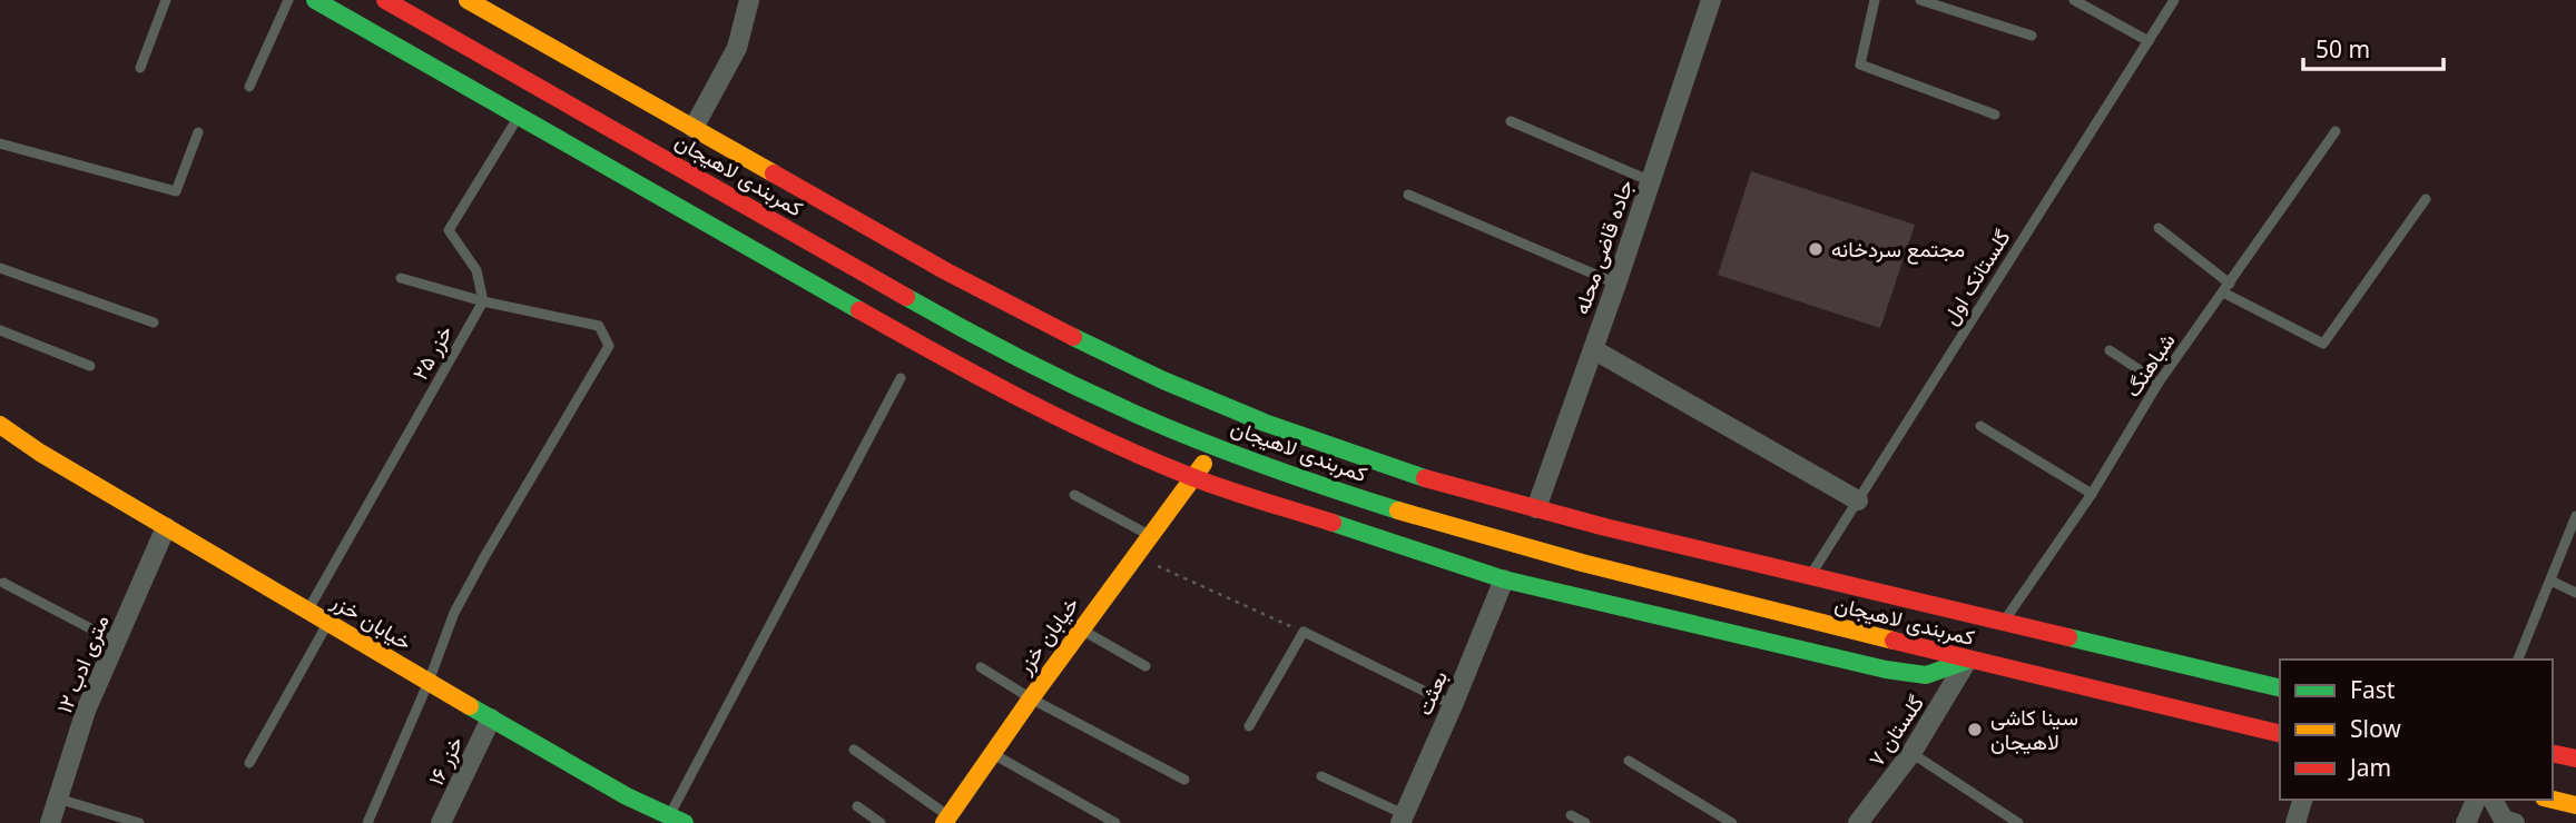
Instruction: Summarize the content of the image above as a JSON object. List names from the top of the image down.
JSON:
{
  "streets": {
    "main road": ["کمربندی لاهیجان", "خیابان خزر"],
    "street": [
      "جاده قاضی محله",
      "۱۲ متری ادب",
      "بعثت",
      "گلستان ۷",
      "خزر ۱۶"
    ],
    "lane": ["گلستانک اول", "خزر ۲۵", "شباهنگ"]
  },
  "crossings": [
    ["کمربندی لاهیجان", "جاده قاضی محله"],
    ["کمربندی لاهیجان", "گلستانک اول"],
    ["کمربندی لاهیجان", "شباهنگ"],
    ["کمربندی لاهیجان", "خیابان خزر"],
    ["کمربندی لاهیجان", "گلستان ۷"],
    ["خزر ۲۵", "خیابان خزر"],
    ["خیابان خزر", "۱۲ متری ادب"],
    ["خیابان خزر", "خزر ۱۶"]
  ],
  "places": ["مجتمع سردخانه", "سینا کاشی لاهیجان"],
  "legend": ["Fast", "Slow", "Jam"],
  "scale_bar": "50 m"
}
